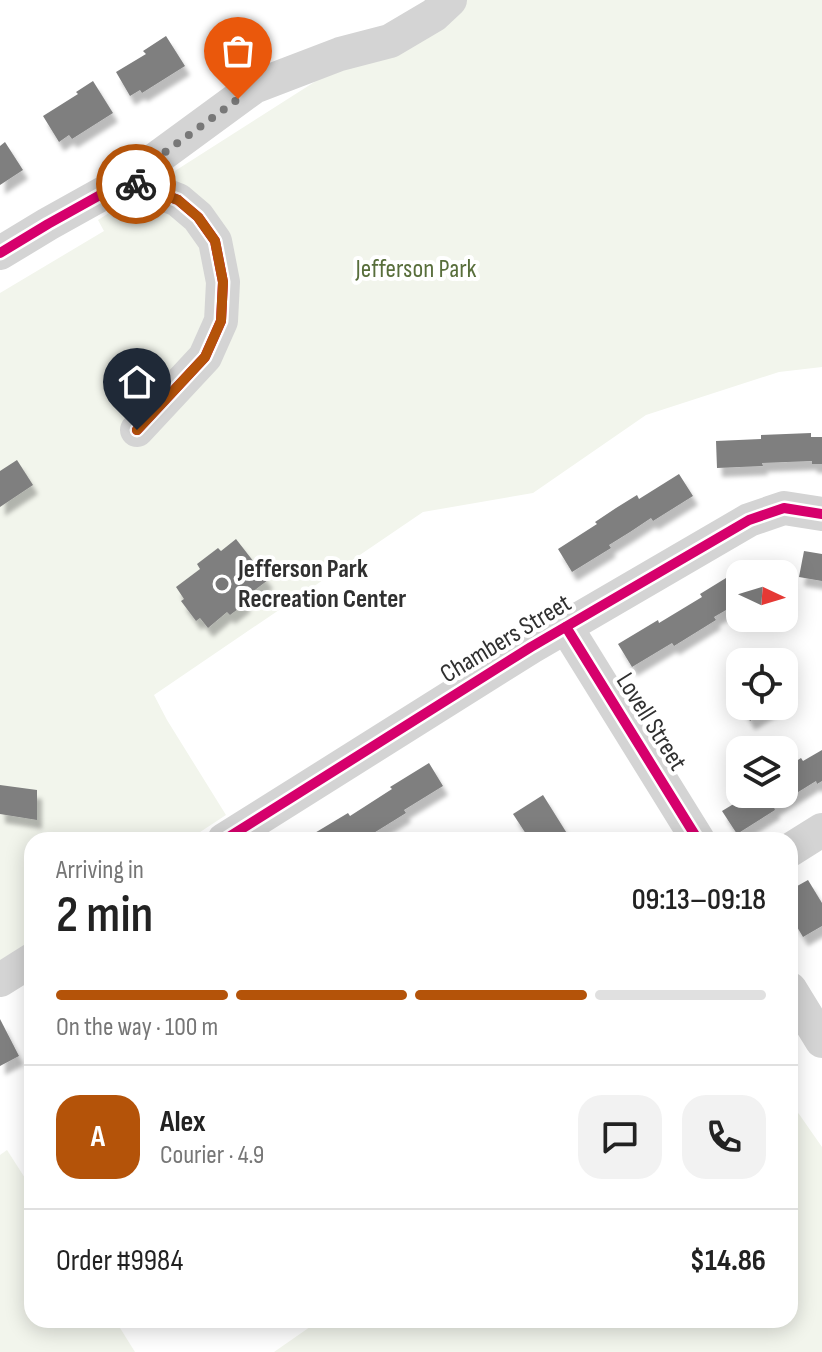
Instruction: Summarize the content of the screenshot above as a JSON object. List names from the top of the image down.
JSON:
{
  "streets": {
    "street": ["Chambers Street", "Lovell Street"]
  },
  "crossings": [
    ["Chambers Street", "Lovell Street"]
  ],
  "parks": ["Jefferson Park"],
  "places": ["Jefferson Park Recreation Center"],
  "north": "right",
  "page": {
    "heading": ["2 min", "Arriving in", "09:13–09:18"],
    "panel": [
      "Alex",
      "Courier · 4.9",
      "Order #9984",
      "$14.86"
    ],
    "bar": "On the way · 100 m",
    "round": "A"
  }
}
